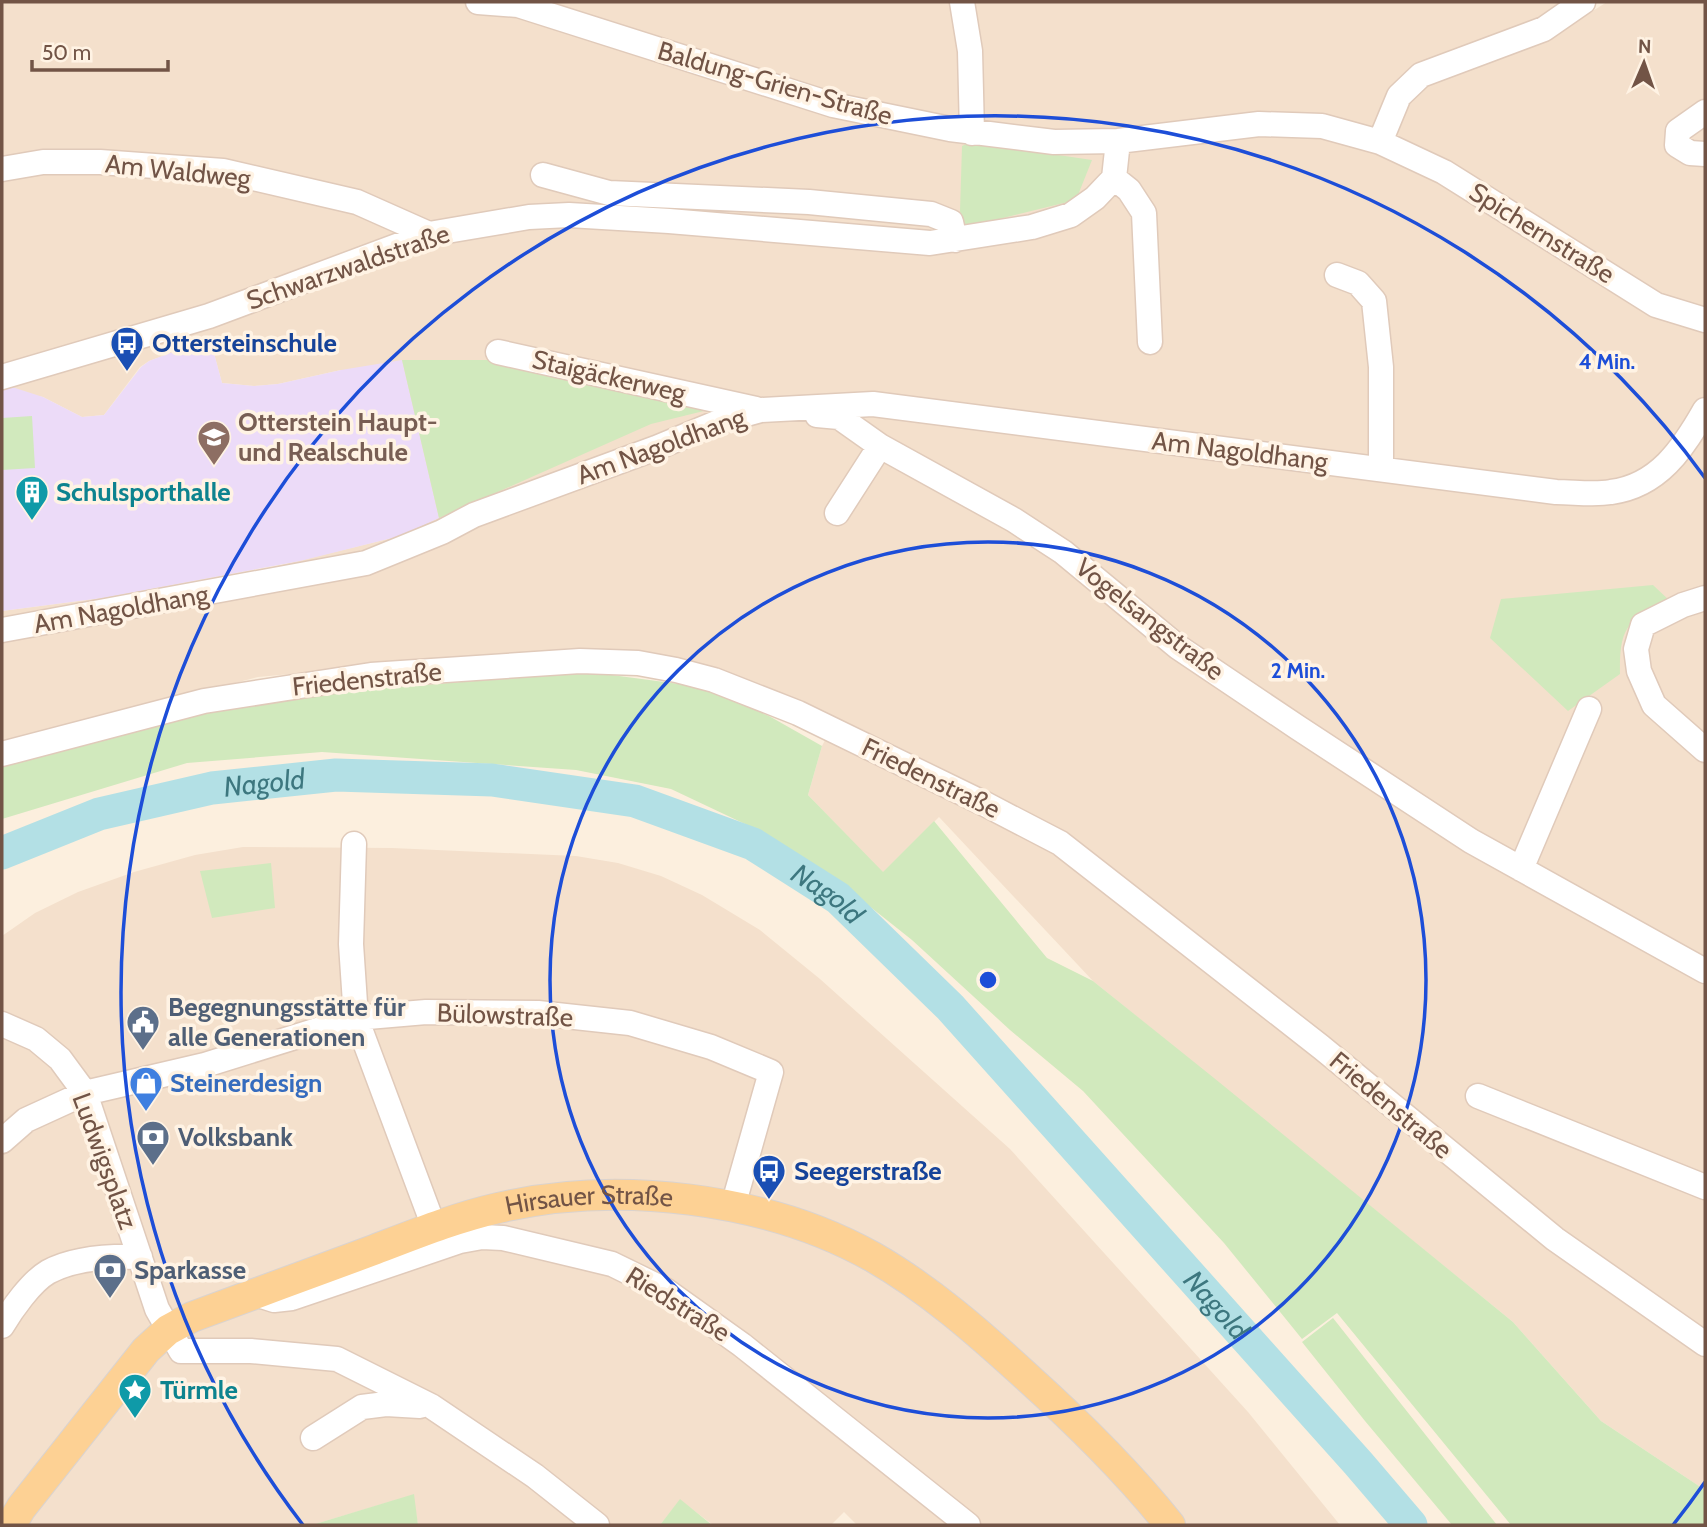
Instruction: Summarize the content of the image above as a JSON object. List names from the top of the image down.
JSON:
{
  "streets": {
    "main road": ["Hirsauer Straße"],
    "street": [
      "Baldung-Grien-Straße",
      "Am Waldweg",
      "Spichernstraße",
      "Schwarzwaldstraße",
      "Staigäckerweg",
      "Am Nagoldhang",
      "Vogelsangstraße",
      "Friedenstraße",
      "Bülowstraße",
      "Ludwigsplatz",
      "Riedstraße"
    ]
  },
  "crossings": [
    ["Am Waldweg", "Schwarzwaldstraße"],
    ["Staigäckerweg", "Am Nagoldhang"],
    ["Staigäckerweg", "Vogelsangstraße"],
    ["Am Nagoldhang", "Vogelsangstraße"],
    ["Bülowstraße", "Ludwigsplatz"],
    ["Bülowstraße", "Hirsauer Straße"],
    ["Ludwigsplatz", "Hirsauer Straße"],
    ["Hirsauer Straße", "Riedstraße"]
  ],
  "water": ["Nagold"],
  "places": {
    "bus stop": ["Ottersteinschule", "Seegerstraße"],
    "school or university": ["Otterstein Haupt- und Realschule"],
    "building": ["Schulsporthalle"],
    "public building": ["Begegnungsstätte für alle Generationen"],
    "shop": ["Steinerdesign"],
    "bank": ["Volksbank", "Sparkasse"],
    "place": ["Türmle"]
  },
  "scale_bar": "50 m",
  "north": "top",
  "rings": ["4 Min.", "2 Min."]
}
